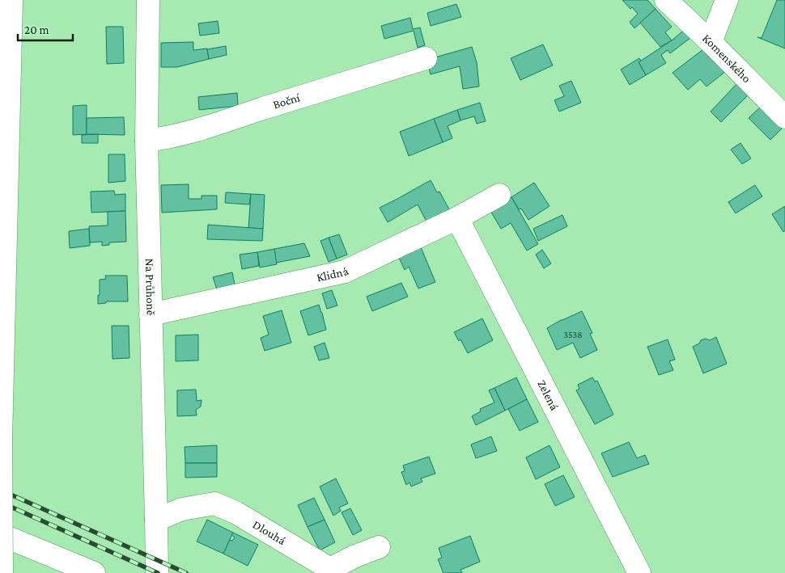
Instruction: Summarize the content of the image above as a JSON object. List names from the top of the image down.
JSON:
{
  "streets": {
    "street": [
      "Komenského",
      "Boční",
      "Klidná",
      "Na Průhoně",
      "Zelená",
      "Dlouhá"
    ]
  },
  "crossings": [
    ["Boční", "Na Průhoně"],
    ["Klidná", "Na Průhoně"],
    ["Klidná", "Zelená"],
    ["Na Průhoně", "Dlouhá"]
  ],
  "house_numbers": ["3538"],
  "scale_bar": "20 m"
}
